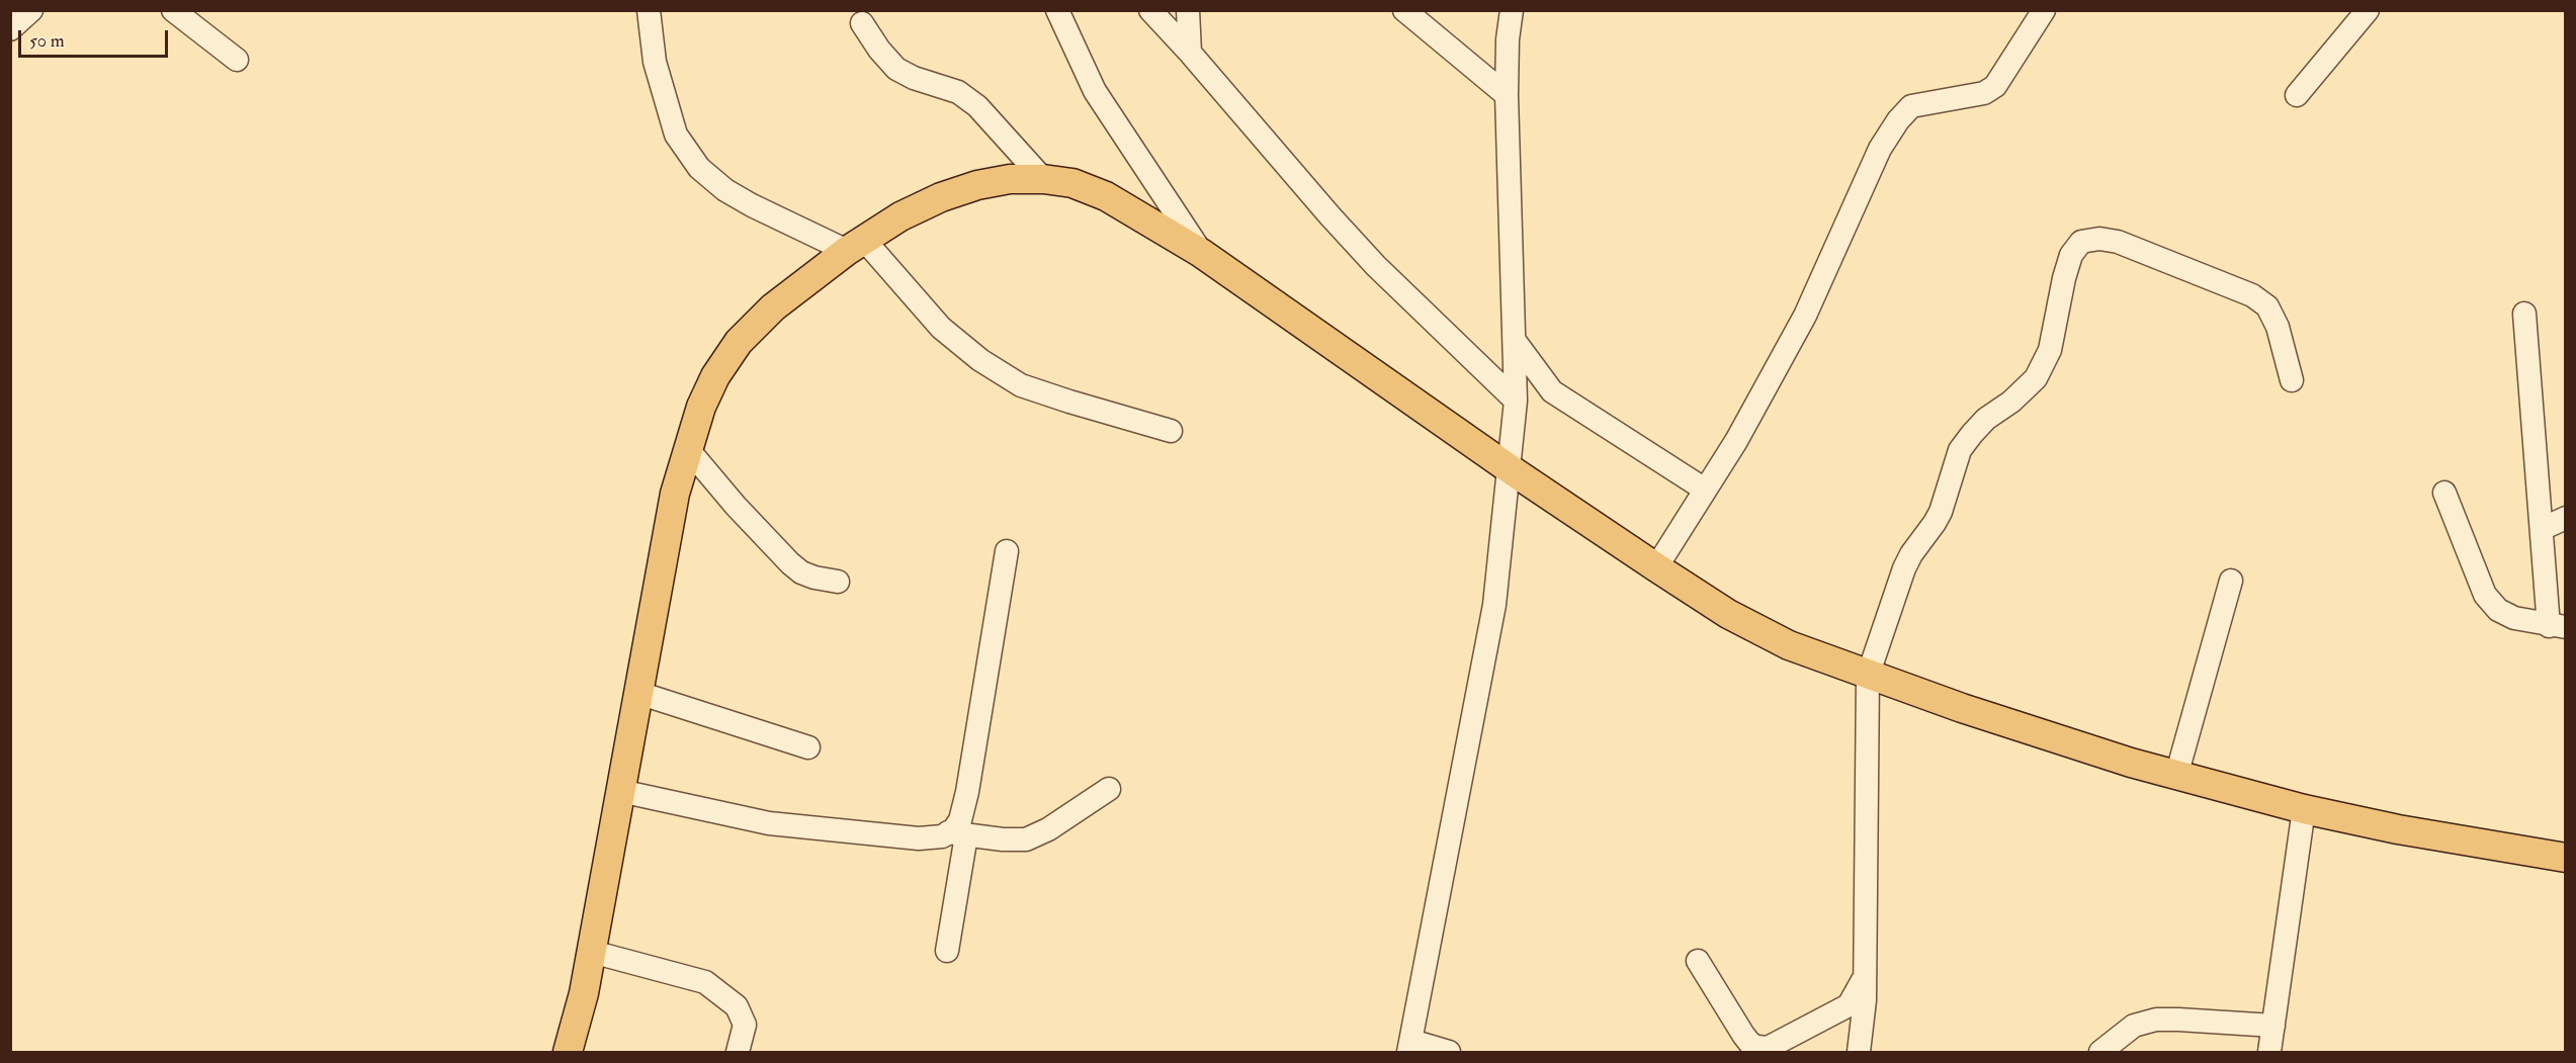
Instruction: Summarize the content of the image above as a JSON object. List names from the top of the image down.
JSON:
{
  "scale_bar": "50 m"
}
